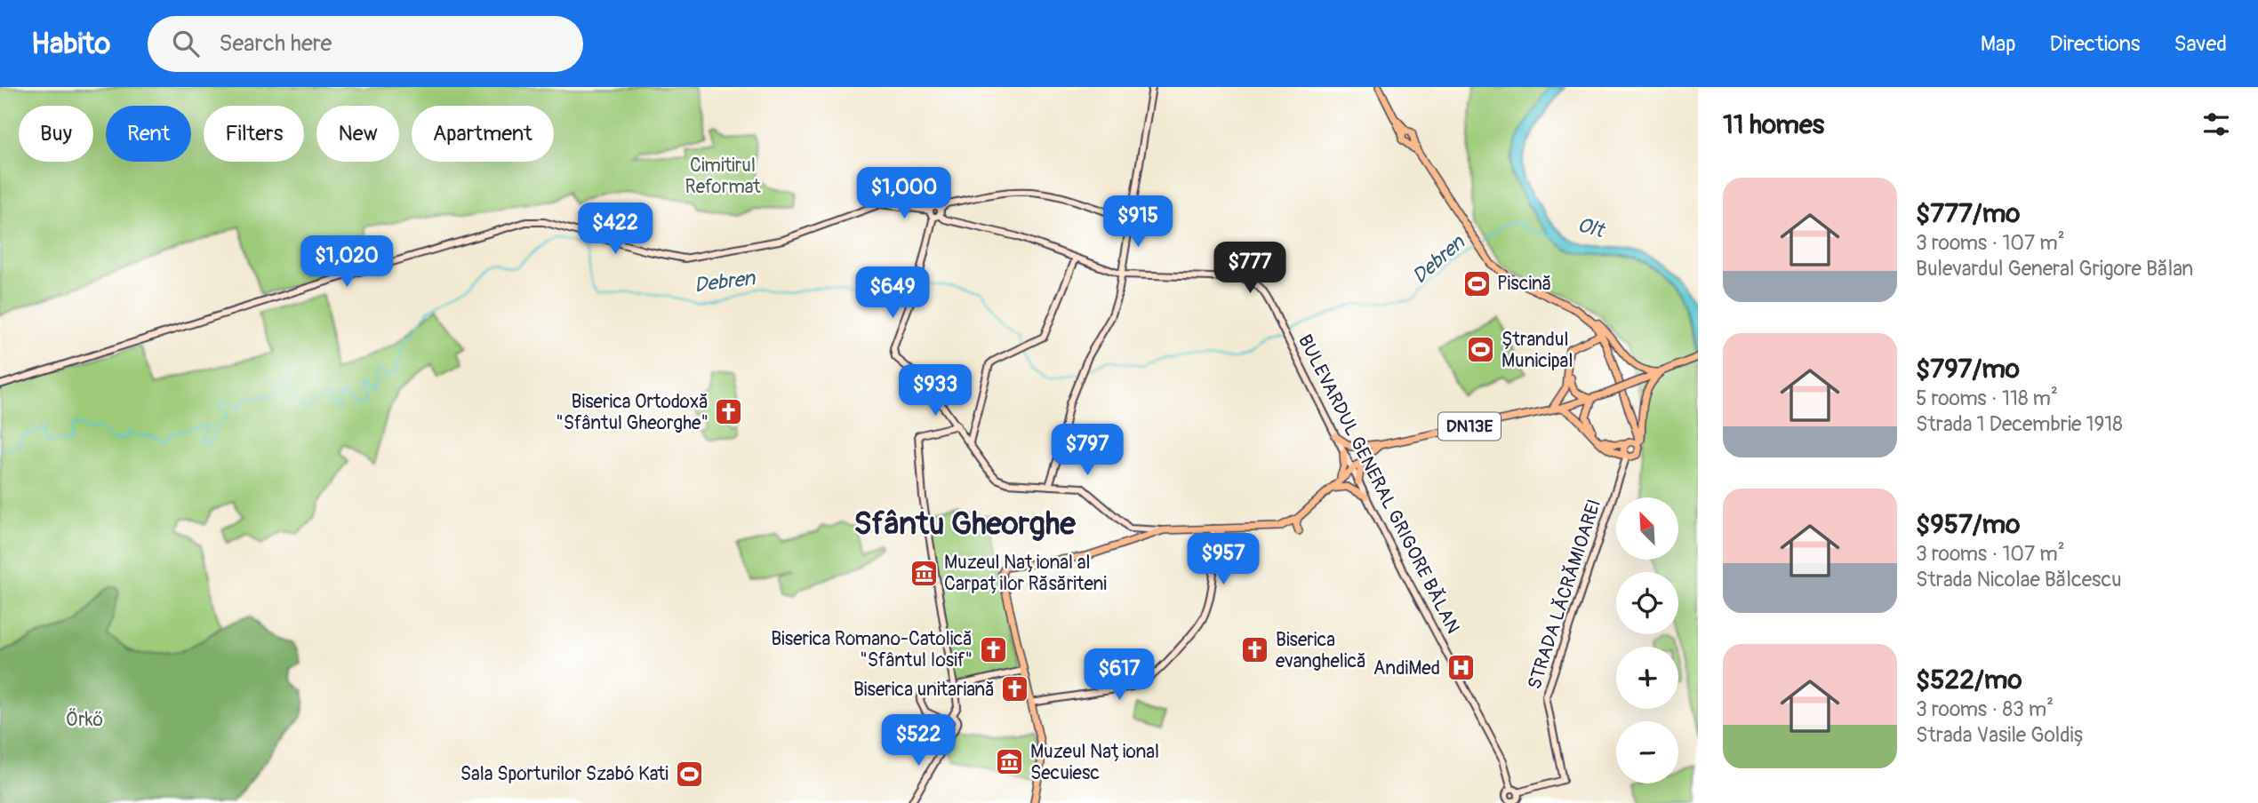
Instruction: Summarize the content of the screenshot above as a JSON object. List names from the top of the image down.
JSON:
{
  "streets": {
    "main road": ["DN13E", "BULEVARDUL GENERAL GRIGORE BĂLAN", "STRADA LĂCRĂMIOAREI"]
  },
  "crossings": [
    ["DN13E", "BULEVARDUL GENERAL GRIGORE BĂLAN"],
    ["BULEVARDUL GENERAL GRIGORE BĂLAN", "STRADA LĂCRĂMIOAREI"]
  ],
  "districts": ["Sfântu Gheorghe"],
  "water": ["Olt", "Debren"],
  "parks": ["Cimitirul Reformat", "Őrkő"],
  "places": {
    "sports": ["Piscină", "Ștrandul Municipal", "Sala Sporturilor Szabó Kati"],
    "church": [
      "Biserica Ortodoxă \"Sfântul Gheorghe\"",
      "Biserica Romano-Catolică \"Sfântul Iosif\"",
      "Biserica evanghelică",
      "Biserica unitariană"
    ],
    "museum": ["Muzeul Național al Carpaților Răsăriteni", "Muzeul Național Secuiesc"],
    "hospital": ["AndiMed"]
  },
  "north": "top left",
  "page": {
    "header": "Habito",
    "search": "Search here",
    "nav": ["Map", "Directions", "Saved"],
    "heading": "11 homes",
    "chip": [
      "Buy",
      "Rent",
      "Filters",
      "New",
      "Apartment"
    ],
    "list": [
      {
        "name": "$777/mo",
        "note": "3 rooms · 107 m² · Bulevardul General Grigore Bălan"
      },
      {
        "name": "$797/mo",
        "note": "5 rooms · 118 m² · Strada 1 Decembrie 1918"
      },
      {
        "name": "$957/mo",
        "note": "3 rooms · 107 m² · Strada Nicolae Bălcescu"
      },
      {
        "name": "$522/mo",
        "note": "3 rooms · 83 m² · Strada Vasile Goldiș"
      }
    ],
    "price": [
      "$1,000",
      "$915",
      "$422",
      "$1,020",
      "$777",
      "$649",
      "$933",
      "$797",
      "$957",
      "$617",
      "$522"
    ],
    "map_buttons": ["+", "−"]
  }
}
